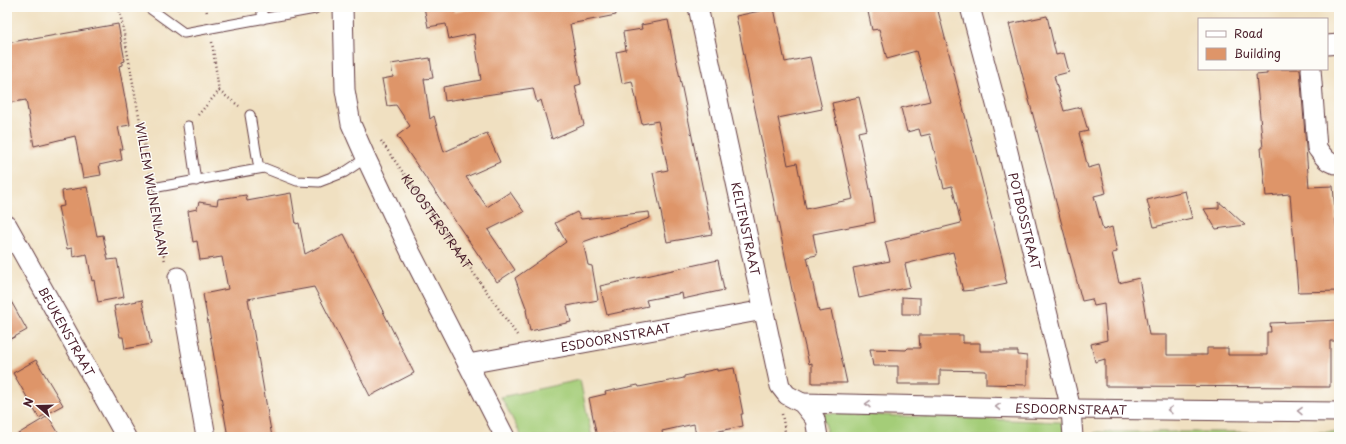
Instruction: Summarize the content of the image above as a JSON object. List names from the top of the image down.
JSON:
{
  "streets": {
    "street": [
      "POTBOSSTRAAT",
      "KELTENSTRAAT",
      "BEUKENSTRAAT",
      "ESDOORNSTRAAT"
    ],
    "path": ["WILLEM WIJNENLAAN", "KLOOSTERSTRAAT"]
  },
  "crossings": [
    ["KLOOSTERSTRAAT", "ESDOORNSTRAAT"],
    ["POTBOSSTRAAT", "ESDOORNSTRAAT"],
    ["KELTENSTRAAT", "ESDOORNSTRAAT"]
  ],
  "one_way": ["ESDOORNSTRAAT"],
  "legend": ["Road", "Building"],
  "north": "left"
}
